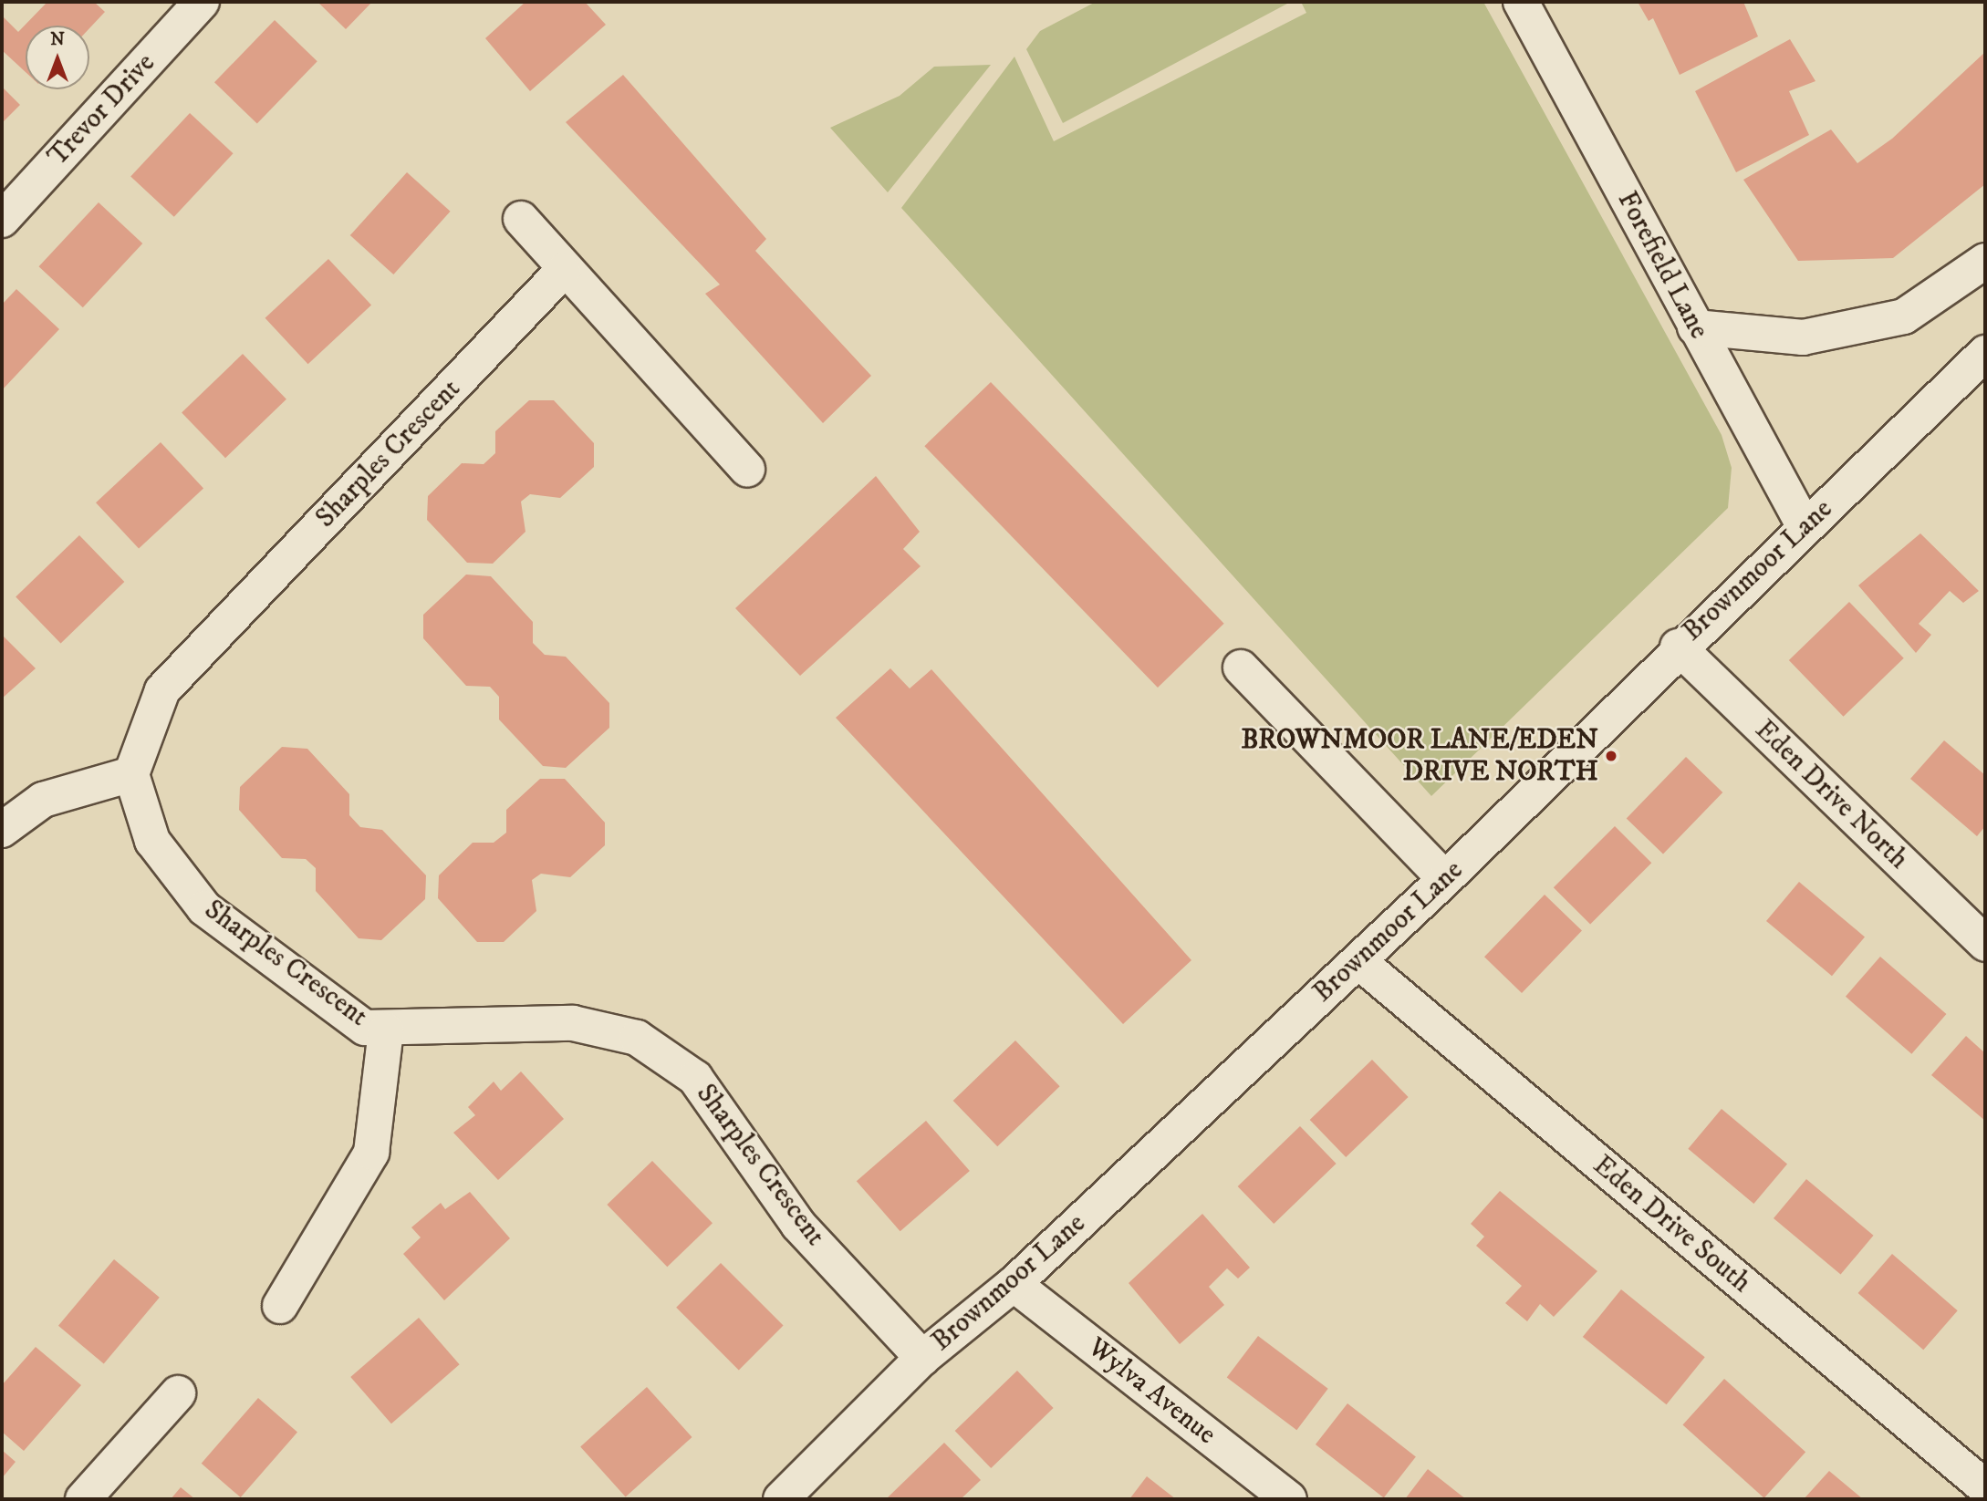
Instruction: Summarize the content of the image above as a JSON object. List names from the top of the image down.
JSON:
{
  "streets": {
    "street": [
      "Trevor Drive",
      "Forefield Lane",
      "Sharples Crescent",
      "Brownmoor Lane",
      "Eden Drive North",
      "Eden Drive South",
      "Wylva Avenue"
    ]
  },
  "crossings": [
    ["Forefield Lane", "Brownmoor Lane"],
    ["Sharples Crescent", "Brownmoor Lane"],
    ["Brownmoor Lane", "Eden Drive North"],
    ["Brownmoor Lane", "Eden Drive South"],
    ["Brownmoor Lane", "Wylva Avenue"]
  ],
  "places": ["BROWNMOOR LANE/EDEN DRIVE NORTH"],
  "north": "top"
}
